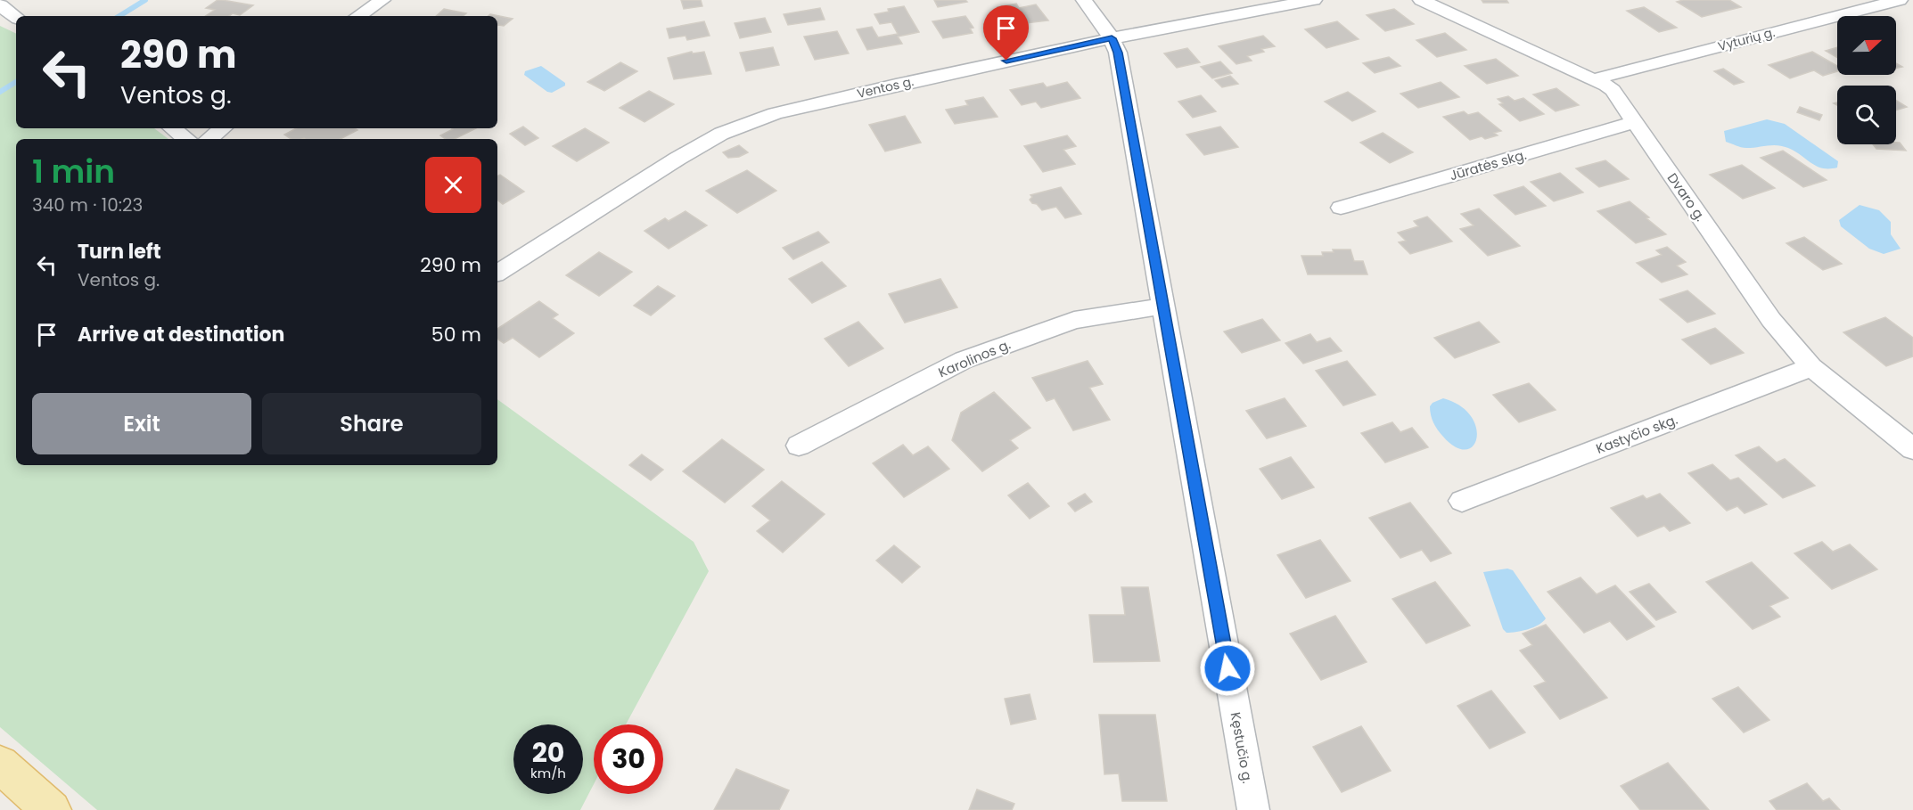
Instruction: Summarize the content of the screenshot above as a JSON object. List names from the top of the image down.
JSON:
{
  "streets": {
    "street": [
      "Vyturių g.",
      "Ventos g.",
      "Jūratės skg.",
      "Dvaro g.",
      "Karolinos g.",
      "Kastyčio skg.",
      "Kęstučio g."
    ]
  },
  "crossings": [
    ["Vyturių g.", "Dvaro g."],
    ["Ventos g.", "Kęstučio g."],
    ["Jūratės skg.", "Dvaro g."],
    ["Dvaro g.", "Kastyčio skg."],
    ["Karolinos g.", "Kęstučio g."]
  ],
  "north": "right",
  "page": {
    "turn": ["290 m", "Ventos g."],
    "heading": ["1 min", "340 m · 10:23"],
    "list": [
      {
        "name": "Turn left",
        "note": "Ventos g.",
        "value": "290 m"
      },
      {
        "name": "Arrive at destination",
        "value": "50 m"
      }
    ],
    "buttons": ["Exit", "Share"],
    "speed": "20 km/h",
    "limit": "30"
  }
}
